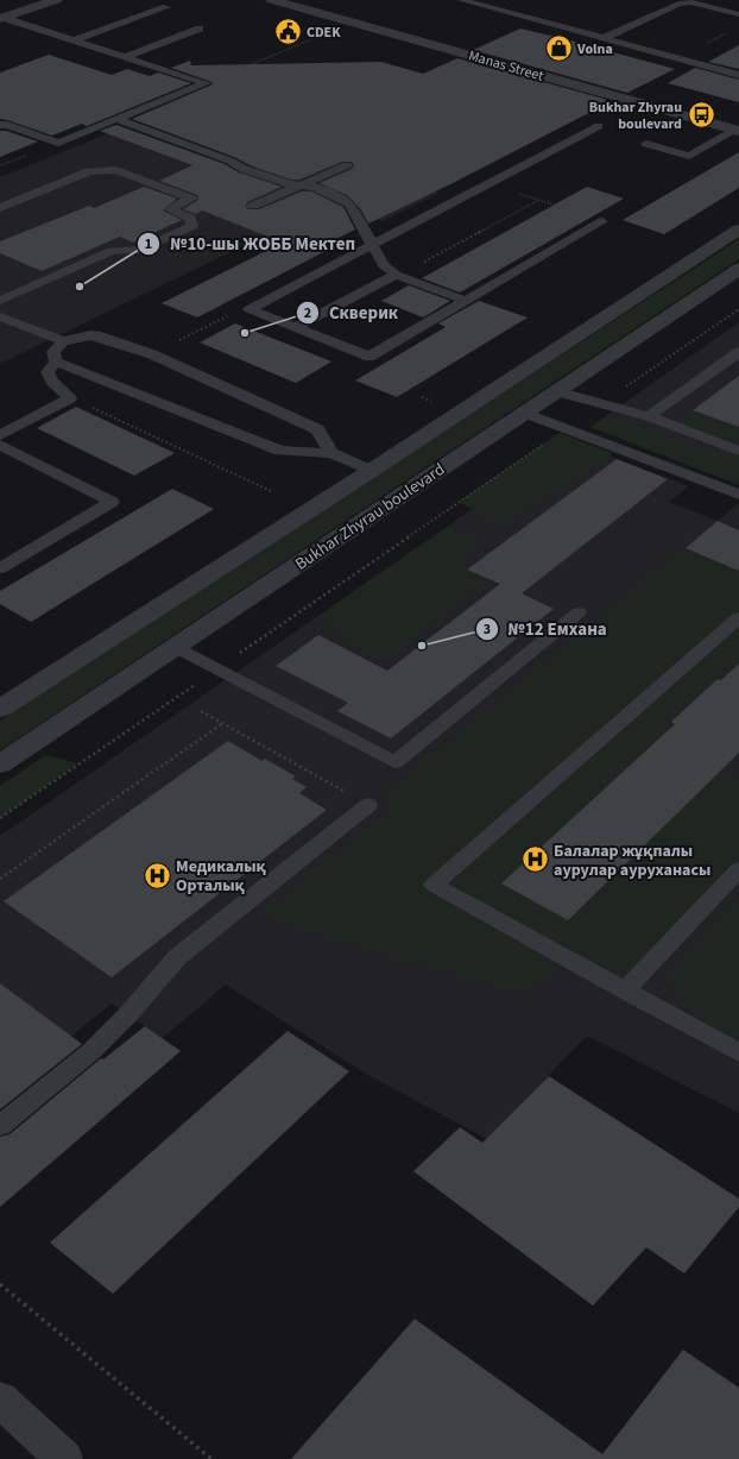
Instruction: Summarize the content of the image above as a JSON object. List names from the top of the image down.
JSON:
{
  "streets": {
    "street": ["Manas Street", "Bukhar Zhyrau boulevard"]
  },
  "places": {
    "public building": ["CDEK"],
    "shop": ["Volna"],
    "bus stop": ["Bukhar Zhyrau boulevard"],
    "other": ["№10-шы ЖОББ Мектеп", "Скверик", "№12 Емхана"],
    "hospital": ["Балалар жұқпалы аурулар ауруханасы", "Медикалық Орталық"]
  }
}
